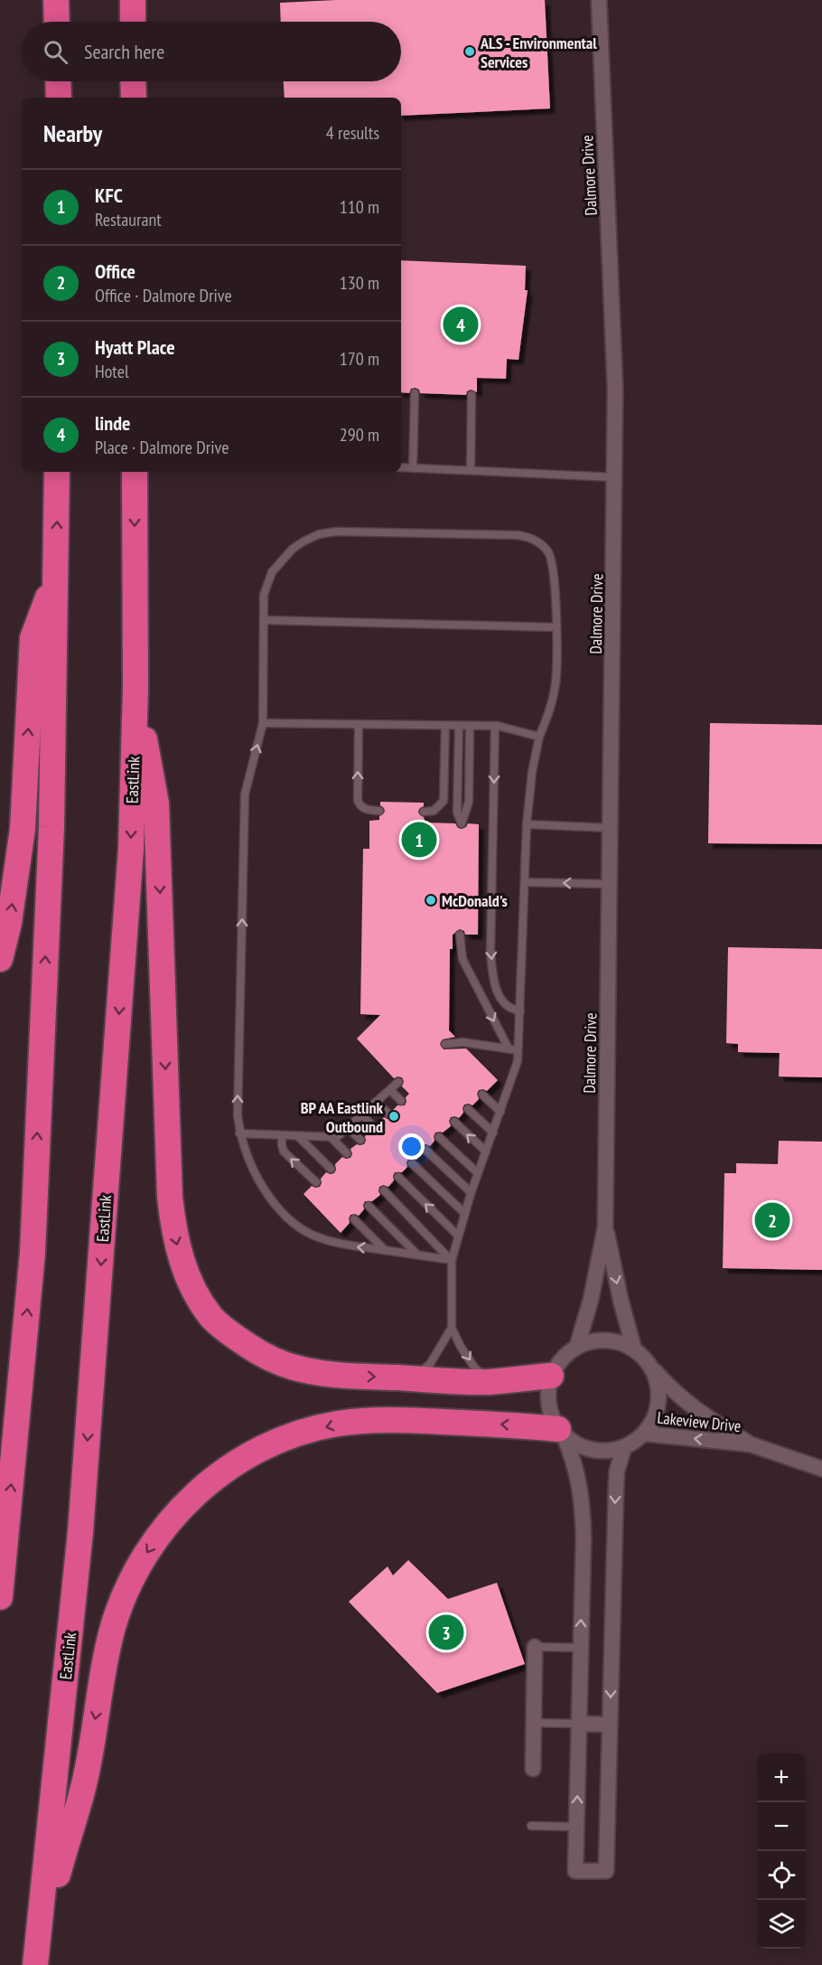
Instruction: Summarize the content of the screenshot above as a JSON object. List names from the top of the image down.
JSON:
{
  "streets": {
    "highway": ["EastLink"],
    "street": ["Dalmore Drive", "Lakeview Drive"]
  },
  "crossings": [
    ["Dalmore Drive", "Lakeview Drive"]
  ],
  "places": ["ALS - Environmental Services", "McDonald's", "BP AA Eastlink Outbound"],
  "page": {
    "search": "Search here",
    "heading": ["Nearby", "4 results"],
    "list": [
      {
        "mark": "1",
        "name": "KFC",
        "note": "Restaurant",
        "value": "110 m"
      },
      {
        "mark": "2",
        "name": "Office",
        "note": "Office · Dalmore Drive",
        "value": "130 m"
      },
      {
        "mark": "3",
        "name": "Hyatt Place",
        "note": "Hotel",
        "value": "170 m"
      },
      {
        "mark": "4",
        "name": "linde",
        "note": "Place · Dalmore Drive",
        "value": "290 m"
      }
    ],
    "pins": [
      "4",
      "1",
      "2",
      "3"
    ],
    "map_buttons": ["+", "−"]
  }
}
